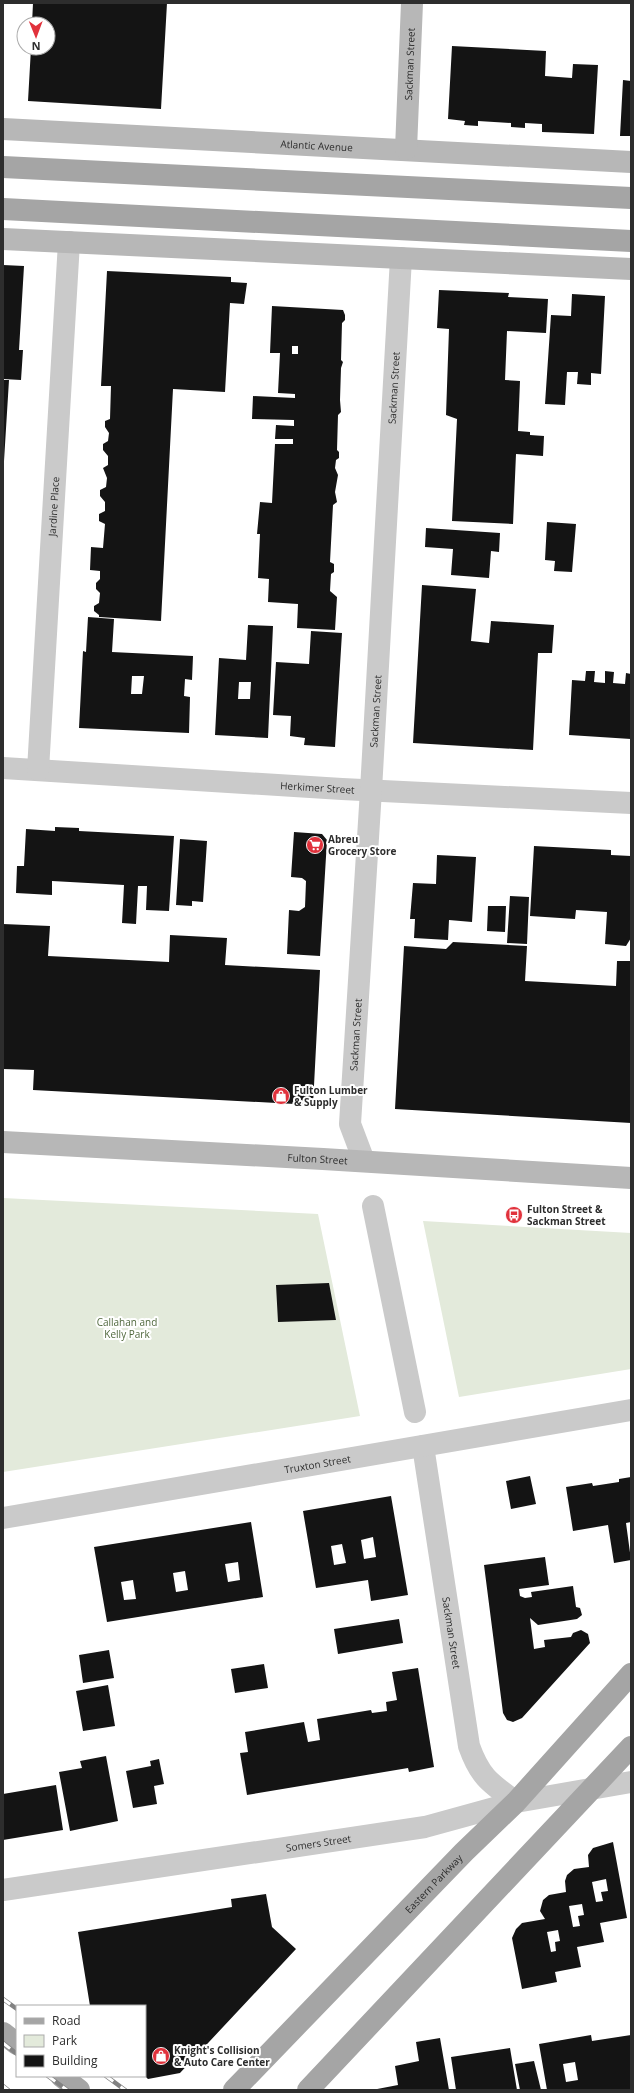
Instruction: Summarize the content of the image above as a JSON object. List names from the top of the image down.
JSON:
{
  "streets": {
    "main road": [
      "Sackman Street",
      "Atlantic Avenue",
      "Fulton Street",
      "Eastern Parkway"
    ],
    "street": [
      "Jardine Place",
      "Herkimer Street",
      "Truxton Street",
      "Somers Street"
    ]
  },
  "crossings": [
    ["Sackman Street", "Atlantic Avenue"],
    ["Sackman Street", "Herkimer Street"],
    ["Sackman Street", "Fulton Street"],
    ["Sackman Street", "Truxton Street"],
    ["Sackman Street", "Somers Street"],
    ["Sackman Street", "Eastern Parkway"],
    ["Jardine Place", "Herkimer Street"],
    ["Somers Street", "Eastern Parkway"]
  ],
  "parks": ["Callahan and Kelly Park"],
  "places": {
    "supermarket": ["Abreu Grocery Store"],
    "shop": ["Fulton Lumber & Supply", "Knight's Collision & Auto Care Center"],
    "bus stop": ["Fulton Street & Sackman Street"]
  },
  "legend": ["Road", "Park", "Building"],
  "north": "bottom"
}
